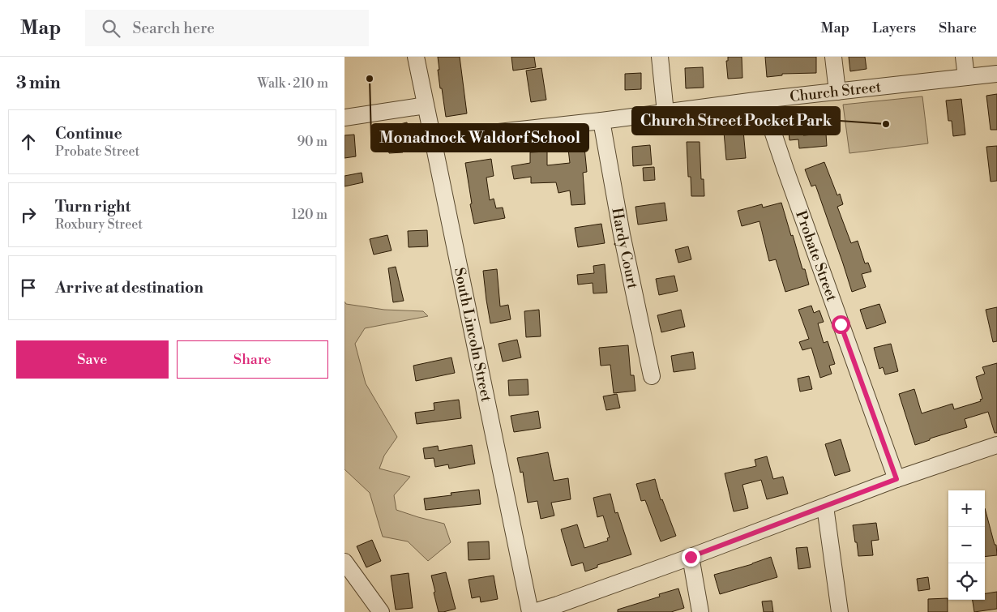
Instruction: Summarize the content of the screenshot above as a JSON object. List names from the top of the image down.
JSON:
{
  "streets": {
    "street": [
      "Church Street",
      "Hardy Court",
      "Probate Street",
      "South Lincoln Street"
    ]
  },
  "crossings": [
    ["Church Street", "Hardy Court"],
    ["Church Street", "Probate Street"],
    ["Church Street", "South Lincoln Street"]
  ],
  "places": ["Monadnock Waldorf School", "Church Street Pocket Park"],
  "page": {
    "header": "Map",
    "search": "Search here",
    "nav": ["Map", "Layers", "Share"],
    "heading": ["3 min", "Walk · 210 m"],
    "list": [
      ["Continue", "Probate Street", "90 m"],
      ["Turn right", "Roxbury Street", "120 m"],
      "Arrive at destination"
    ],
    "buttons": ["Save", "Share"],
    "map_buttons": ["+", "−"]
  }
}
